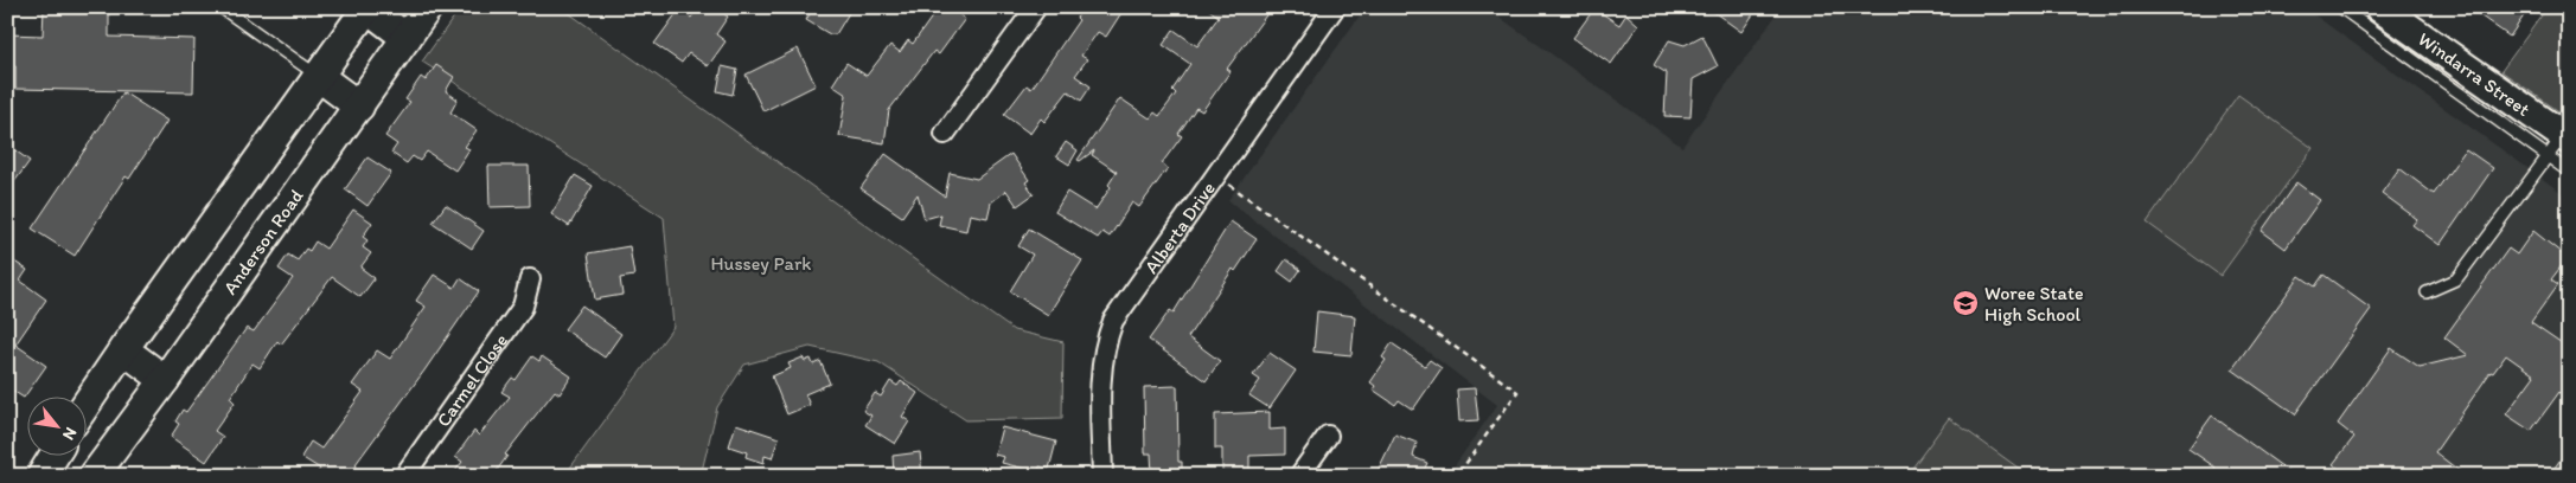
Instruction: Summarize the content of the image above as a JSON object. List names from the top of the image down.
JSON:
{
  "streets": {
    "street": [
      "Windarra Street",
      "Alberta Drive",
      "Anderson Road",
      "Carmel Close"
    ]
  },
  "parks": ["Hussey Park"],
  "places": {
    "school or university": ["Woree State High School"]
  },
  "north": "bottom right"
}
